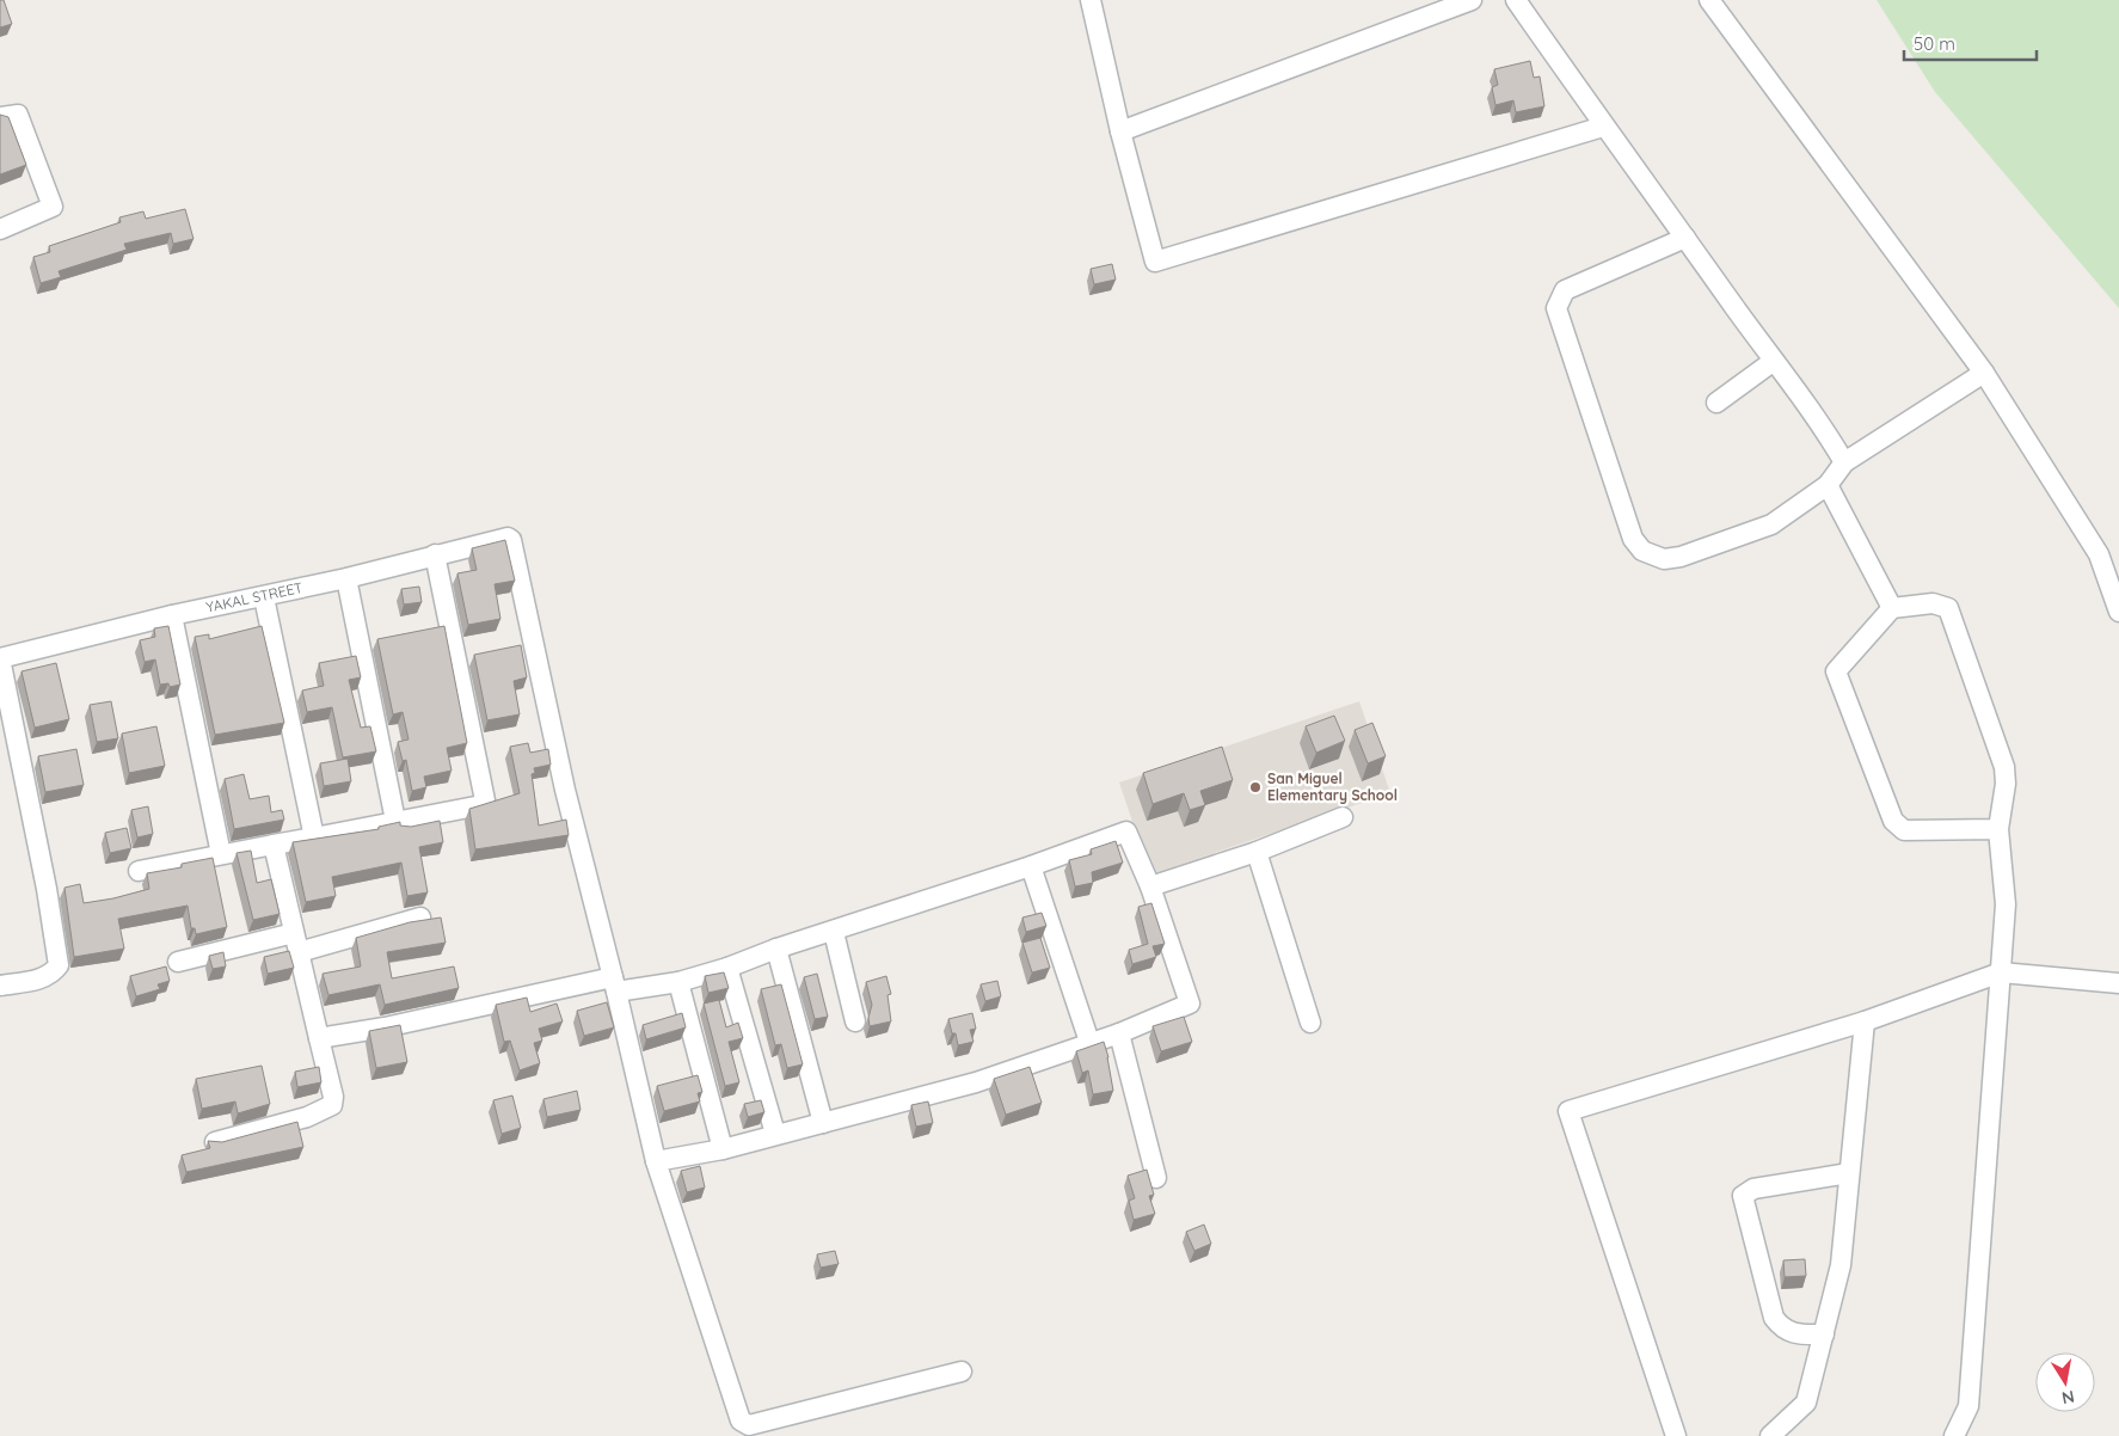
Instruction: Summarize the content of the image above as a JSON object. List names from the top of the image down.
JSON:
{
  "streets": {
    "street": ["YAKAL STREET"]
  },
  "places": ["San Miguel Elementary School"],
  "scale_bar": "50 m",
  "north": "bottom"
}
